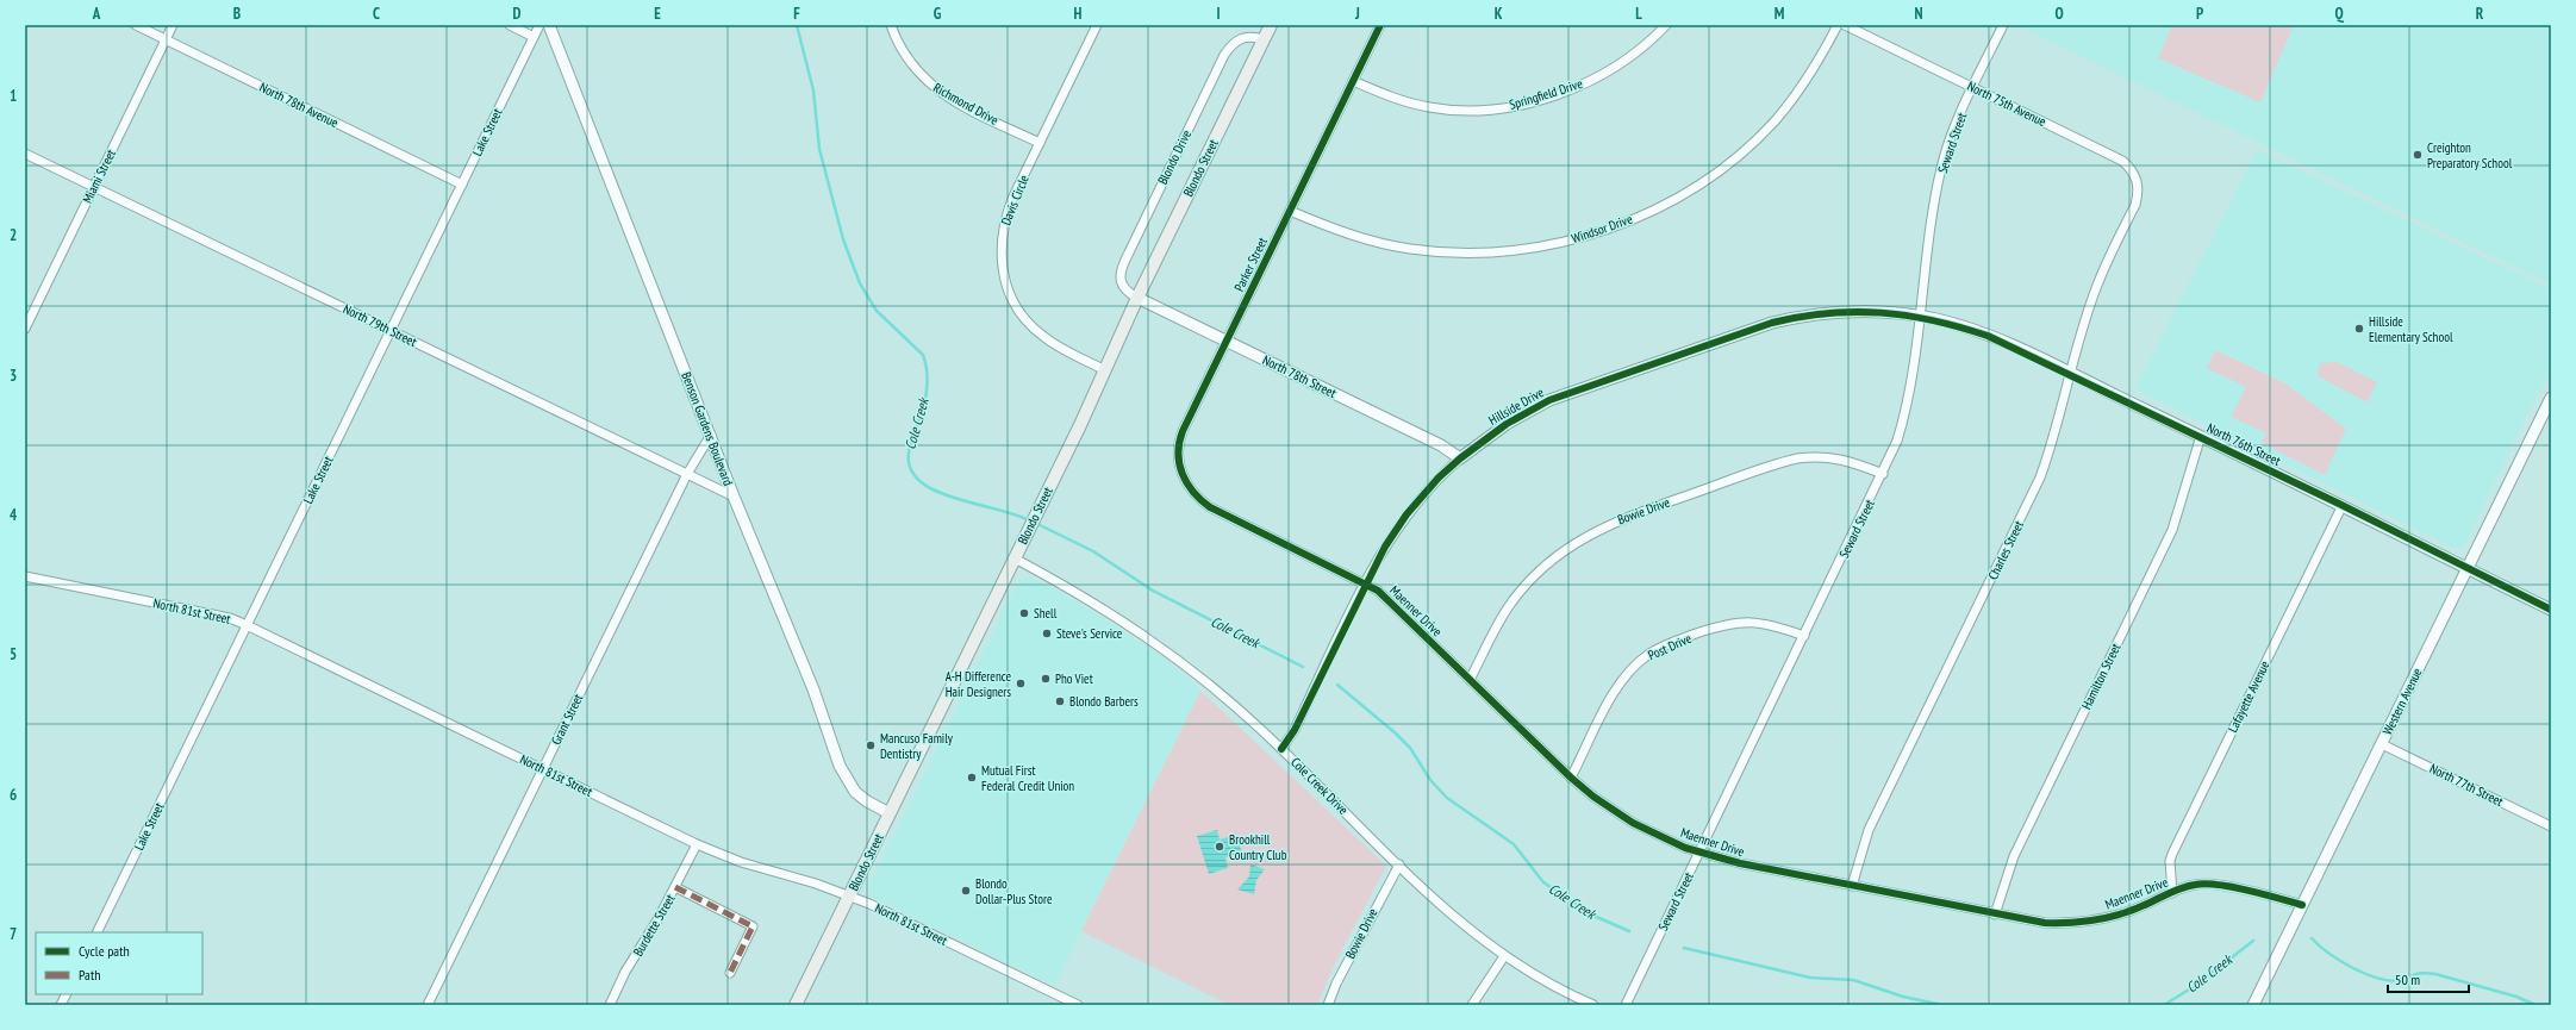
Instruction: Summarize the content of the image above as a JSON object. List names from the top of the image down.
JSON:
{
  "streets": {
    "main road": ["Blondo Street"],
    "street": [
      "Springfield Drive",
      "Richmond Drive",
      "North 75th Avenue",
      "North 78th Avenue",
      "Lake Street",
      "Seward Street",
      "Blondo Drive",
      "Miami Street",
      "Davis Circle",
      "Windsor Drive",
      "Parker Street",
      "North 79th Street",
      "North 78th Street",
      "Hillside Drive",
      "Benson Gardens Boulevard",
      "North 76th Street",
      "Bowie Drive",
      "Charles Street",
      "North 81st Street",
      "Maenner Drive",
      "Post Drive",
      "Hamilton Street",
      "Lafayette Avenue",
      "Western Avenue",
      "Grant Street",
      "North 77th Street",
      "Cole Creek Drive",
      "Burdette Street"
    ]
  },
  "crossings": [
    ["Springfield Drive", "Parker Street"],
    ["Richmond Drive", "Davis Circle"],
    ["North 75th Avenue", "Seward Street"],
    ["North 75th Avenue", "Charles Street"],
    ["North 78th Avenue", "Lake Street"],
    ["North 78th Avenue", "Miami Street"],
    ["Lake Street", "North 79th Street"],
    ["Lake Street", "North 81st Street"],
    ["Seward Street", "Hillside Drive"],
    ["Seward Street", "North 76th Street"],
    ["Seward Street", "Bowie Drive"],
    ["Seward Street", "Maenner Drive"],
    ["Seward Street", "Post Drive"],
    ["Blondo Drive", "Blondo Street"],
    ["Blondo Drive", "North 78th Street"],
    ["Blondo Street", "Davis Circle"],
    ["Blondo Street", "North 78th Street"],
    ["Blondo Street", "Benson Gardens Boulevard"],
    ["Blondo Street", "North 81st Street"],
    ["Blondo Street", "Cole Creek Drive"],
    ["Miami Street", "North 79th Street"],
    ["Windsor Drive", "Parker Street"],
    ["Parker Street", "North 78th Street"],
    ["Parker Street", "Maenner Drive"],
    ["North 79th Street", "Benson Gardens Boulevard"],
    ["North 79th Street", "Grant Street"],
    ["North 78th Street", "Hillside Drive"],
    ["Hillside Drive", "North 76th Street"],
    ["Hillside Drive", "Maenner Drive"],
    ["Hillside Drive", "Cole Creek Drive"],
    ["Benson Gardens Boulevard", "Grant Street"],
    ["North 76th Street", "Charles Street"],
    ["North 76th Street", "Hamilton Street"],
    ["North 76th Street", "Lafayette Avenue"],
    ["North 76th Street", "Western Avenue"],
    ["Bowie Drive", "Maenner Drive"],
    ["Bowie Drive", "Cole Creek Drive"],
    ["Charles Street", "Maenner Drive"],
    ["North 81st Street", "Grant Street"],
    ["North 81st Street", "Burdette Street"],
    ["Maenner Drive", "Post Drive"],
    ["Maenner Drive", "Hamilton Street"],
    ["Maenner Drive", "Lafayette Avenue"],
    ["Maenner Drive", "Western Avenue"],
    ["Western Avenue", "North 77th Street"]
  ],
  "water": ["Cole Creek"],
  "places": [
    "Creighton Preparatory School",
    "Hillside Elementary School",
    "Shell",
    "Steve's Service",
    "Pho Viet",
    "A-H Difference Hair Designers",
    "Blondo Barbers",
    "Mancuso Family Dentistry",
    "Mutual First Federal Credit Union",
    "Brookhill Country Club",
    "Blondo Dollar-Plus Store"
  ],
  "legend": ["Cycle path", "Path"],
  "scale_bar": "50 m",
  "grid": {
    "columns": [
      "A",
      "B",
      "C",
      "D",
      "E",
      "F",
      "G",
      "H",
      "I",
      "J",
      "K",
      "L",
      "M",
      "N",
      "O",
      "P",
      "Q",
      "R"
    ],
    "rows": [
      "1",
      "2",
      "3",
      "4",
      "5",
      "6",
      "7"
    ]
  }
}
